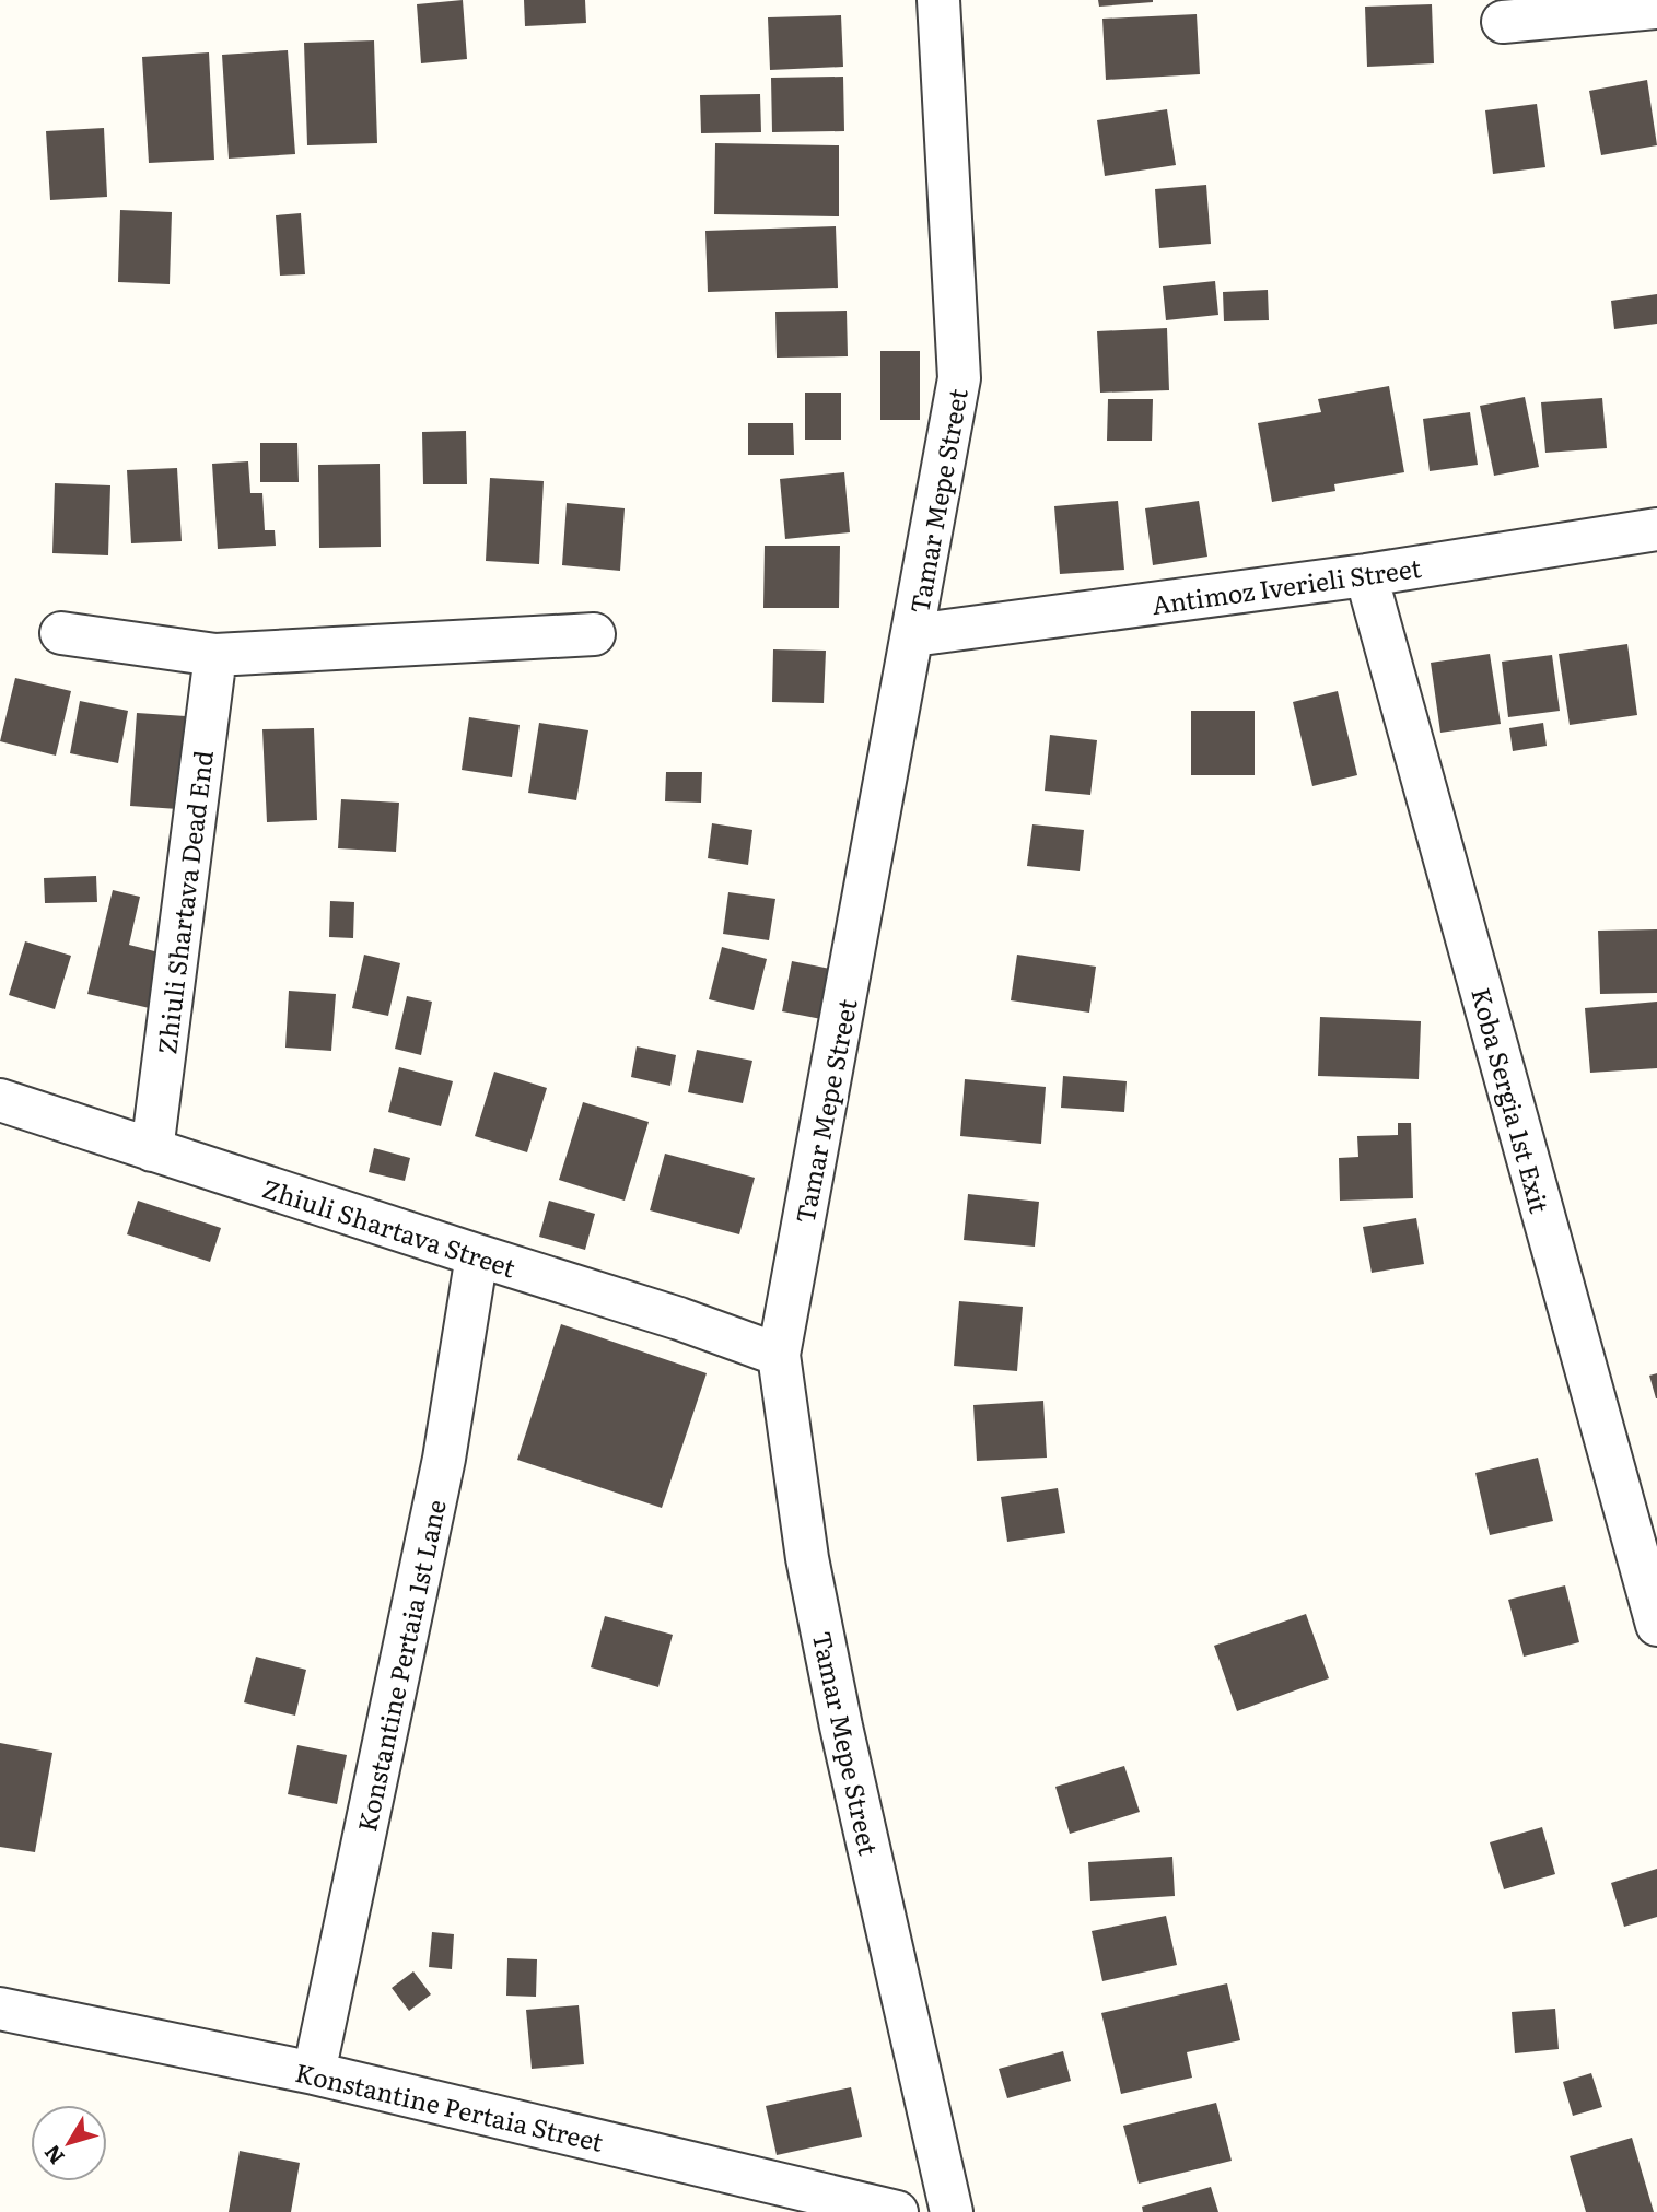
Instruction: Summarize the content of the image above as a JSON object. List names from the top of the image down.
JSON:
{
  "streets": {
    "street": [
      "Tamar Mepe Street",
      "Antimoz Iverieli Street",
      "Zhiuli Shartava Dead End",
      "Koba Sergia 1st Exit",
      "Zhiuli Shartava Street",
      "Konstantine Pertaia 1st Lane",
      "Konstantine Pertaia Street"
    ]
  },
  "crossings": [
    ["Tamar Mepe Street", "Antimoz Iverieli Street"],
    ["Tamar Mepe Street", "Zhiuli Shartava Street"],
    ["Antimoz Iverieli Street", "Koba Sergia 1st Exit"],
    ["Zhiuli Shartava Dead End", "Zhiuli Shartava Street"],
    ["Zhiuli Shartava Street", "Konstantine Pertaia 1st Lane"],
    ["Konstantine Pertaia 1st Lane", "Konstantine Pertaia Street"]
  ],
  "north": "bottom left"
}
